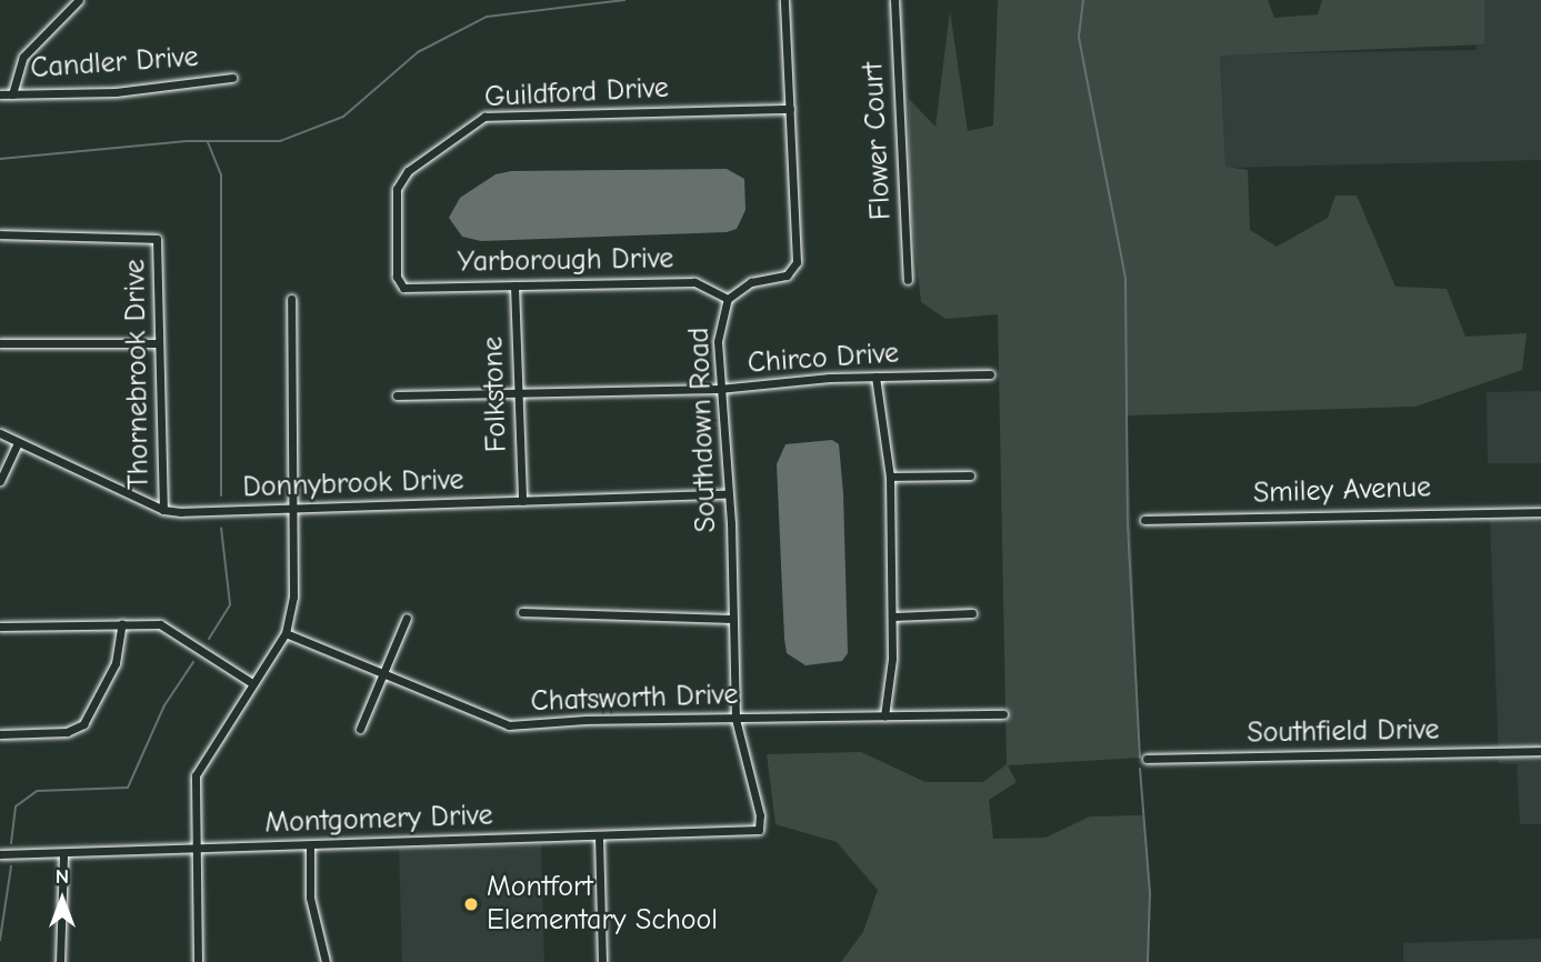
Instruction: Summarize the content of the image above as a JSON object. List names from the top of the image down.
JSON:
{
  "streets": {
    "street": [
      "Candler Drive",
      "Guildford Drive",
      "Flower Court",
      "Yarborough Drive",
      "Chirco Drive",
      "Thornebrook Drive",
      "Folkstone",
      "Southdown Road",
      "Donnybrook Drive",
      "Smiley Avenue",
      "Chatsworth Drive",
      "Southfield Drive",
      "Montgomery Drive"
    ]
  },
  "crossings": [
    ["Guildford Drive", "Yarborough Drive"],
    ["Guildford Drive", "Southdown Road"],
    ["Yarborough Drive", "Folkstone"],
    ["Yarborough Drive", "Southdown Road"],
    ["Chirco Drive", "Folkstone"],
    ["Chirco Drive", "Southdown Road"],
    ["Thornebrook Drive", "Donnybrook Drive"],
    ["Folkstone", "Donnybrook Drive"],
    ["Southdown Road", "Donnybrook Drive"],
    ["Southdown Road", "Chatsworth Drive"],
    ["Southdown Road", "Montgomery Drive"]
  ],
  "places": ["Montfort Elementary School"],
  "north": "top"
}
